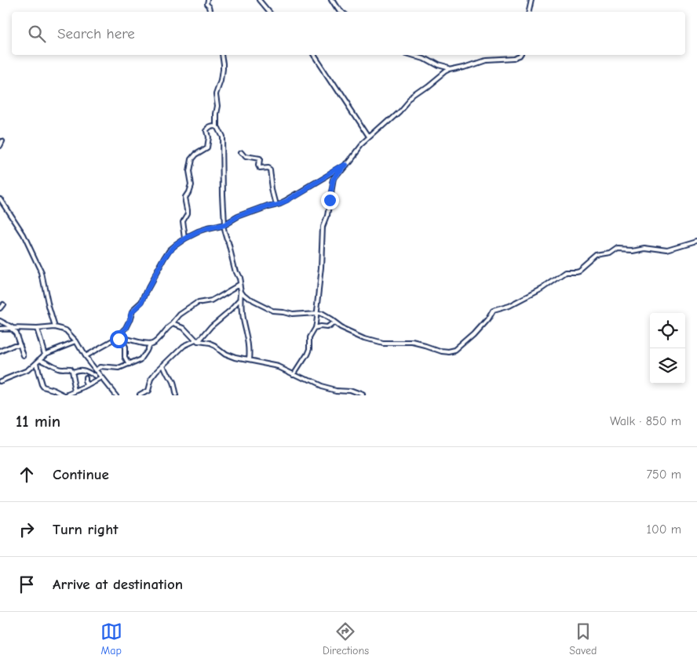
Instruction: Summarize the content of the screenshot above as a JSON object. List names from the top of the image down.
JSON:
{
  "page": {
    "search": "Search here",
    "heading": ["11 min", "Walk · 850 m"],
    "list": [
      ["Continue", "750 m"],
      ["Turn right", "100 m"],
      "Arrive at destination"
    ],
    "nav": ["Map", "Directions", "Saved"]
  }
}
